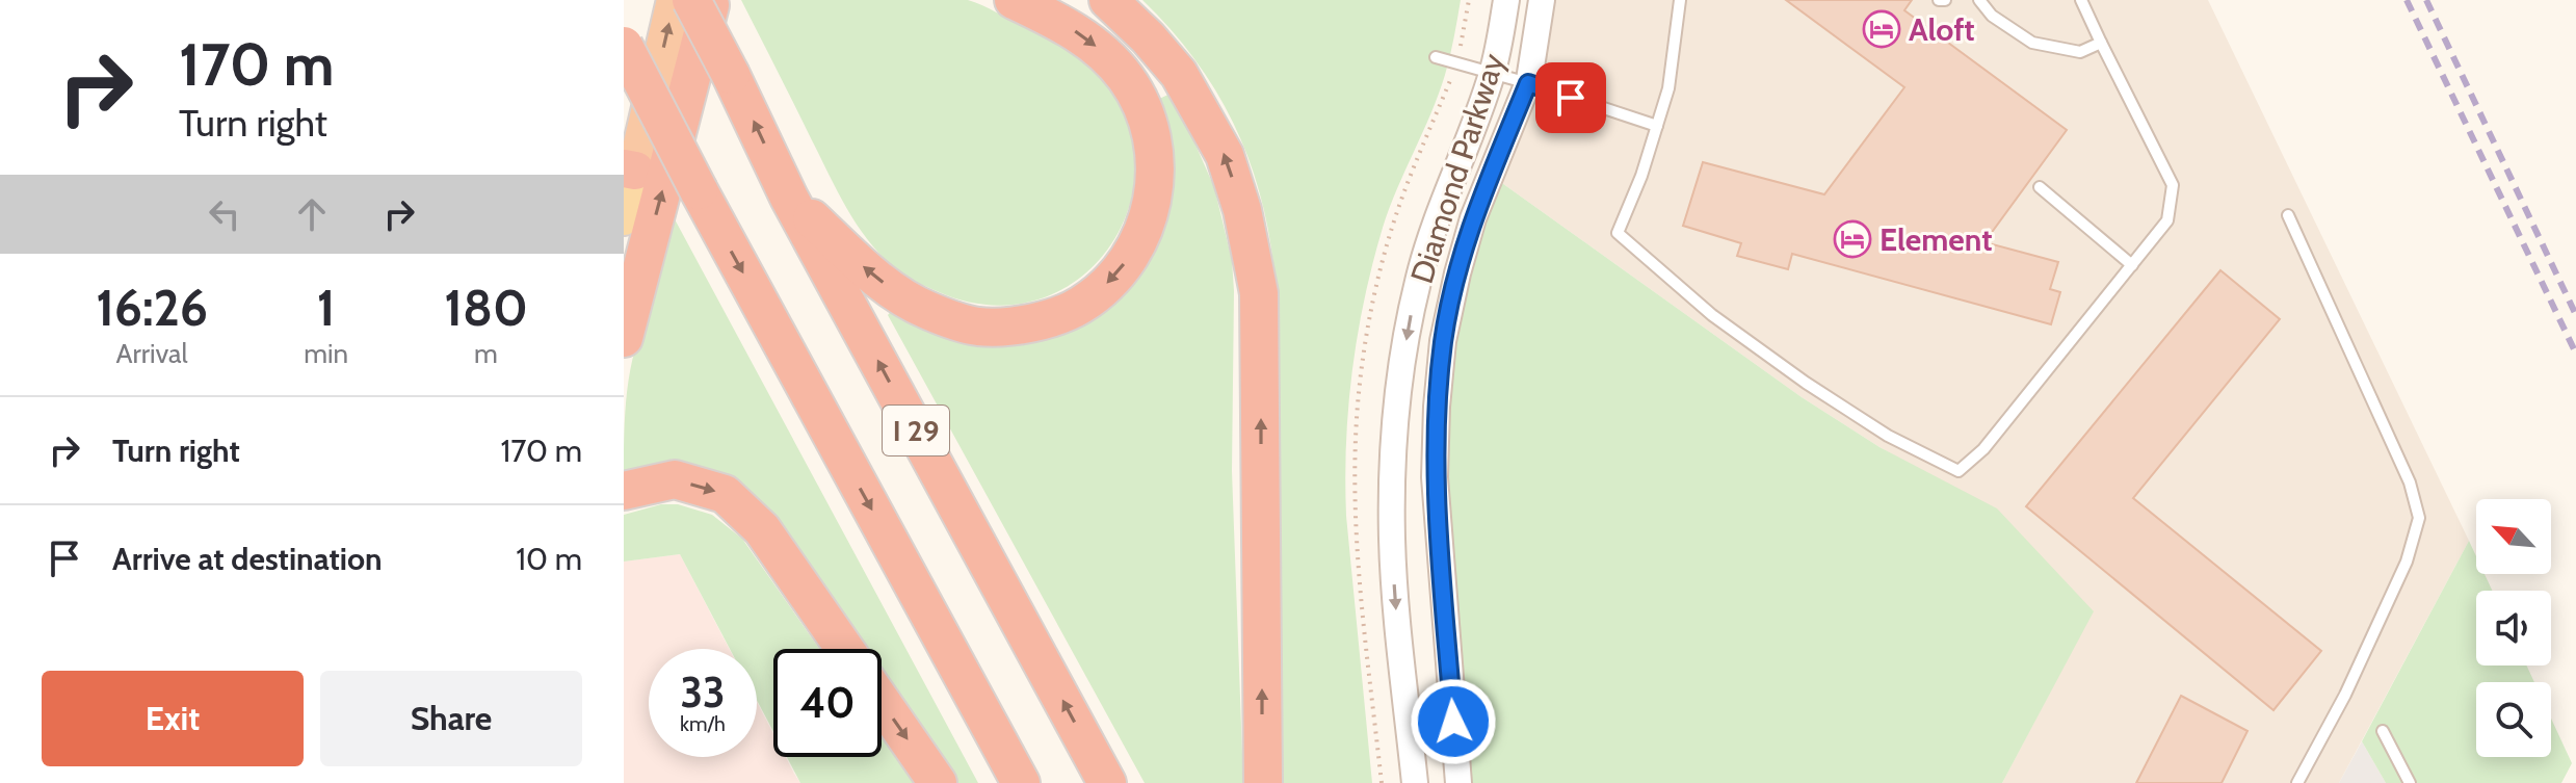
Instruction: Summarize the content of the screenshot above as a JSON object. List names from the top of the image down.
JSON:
{
  "streets": {
    "highway": ["I 29"],
    "street": ["Diamond Parkway"]
  },
  "places": {
    "hotel": ["Aloft", "Element"]
  },
  "north": "top left",
  "page": {
    "turn": ["170 m", "Turn right"],
    "eta": [
      "16:26",
      "Arrival",
      "1",
      "min",
      "180",
      "m"
    ],
    "list": [
      {
        "name": "Turn right",
        "value": "170 m"
      },
      {
        "name": "Arrive at destination",
        "value": "10 m"
      }
    ],
    "speed": "33 km/h",
    "limit": "40",
    "buttons": ["Exit", "Share"]
  }
}
